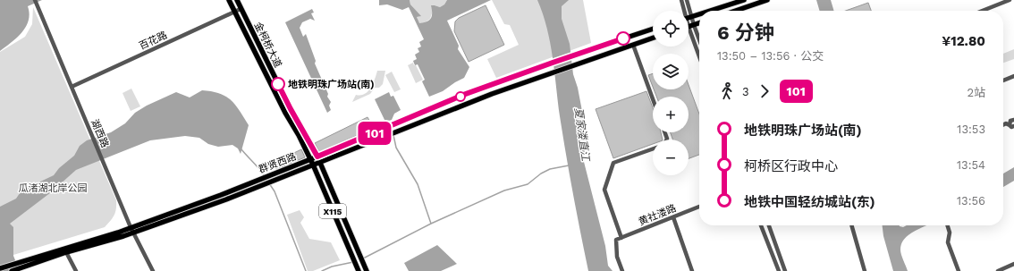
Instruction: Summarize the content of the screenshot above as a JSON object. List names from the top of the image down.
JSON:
{
  "streets": {
    "main road": ["金柯桥大道", "群贤西路", "X115"],
    "street": ["百花路", "湖西路", "黄社溇路"]
  },
  "crossings": [
    ["百花路", "金柯桥大道"],
    ["百花路", "湖西路"],
    ["金柯桥大道", "群贤西路"],
    ["湖西路", "群贤西路"]
  ],
  "water": ["夏家溇直江"],
  "parks": ["瓜渚湖北岸公园"],
  "places": ["地铁明珠广场站(南)"],
  "lines": ["bus line 101"],
  "page": {
    "on_map": "101",
    "map_buttons": ["+", "−"],
    "heading": ["6 分钟", "13:50 – 13:56 · 公交", "¥12.80"],
    "legs": ["3", "101", "2站"],
    "list": [
      {
        "name": "地铁明珠广场站(南)",
        "value": "13:53"
      },
      {
        "name": "柯桥区行政中心",
        "value": "13:54"
      },
      {
        "name": "地铁中国轻纺城站(东)",
        "value": "13:56"
      }
    ]
  }
}
